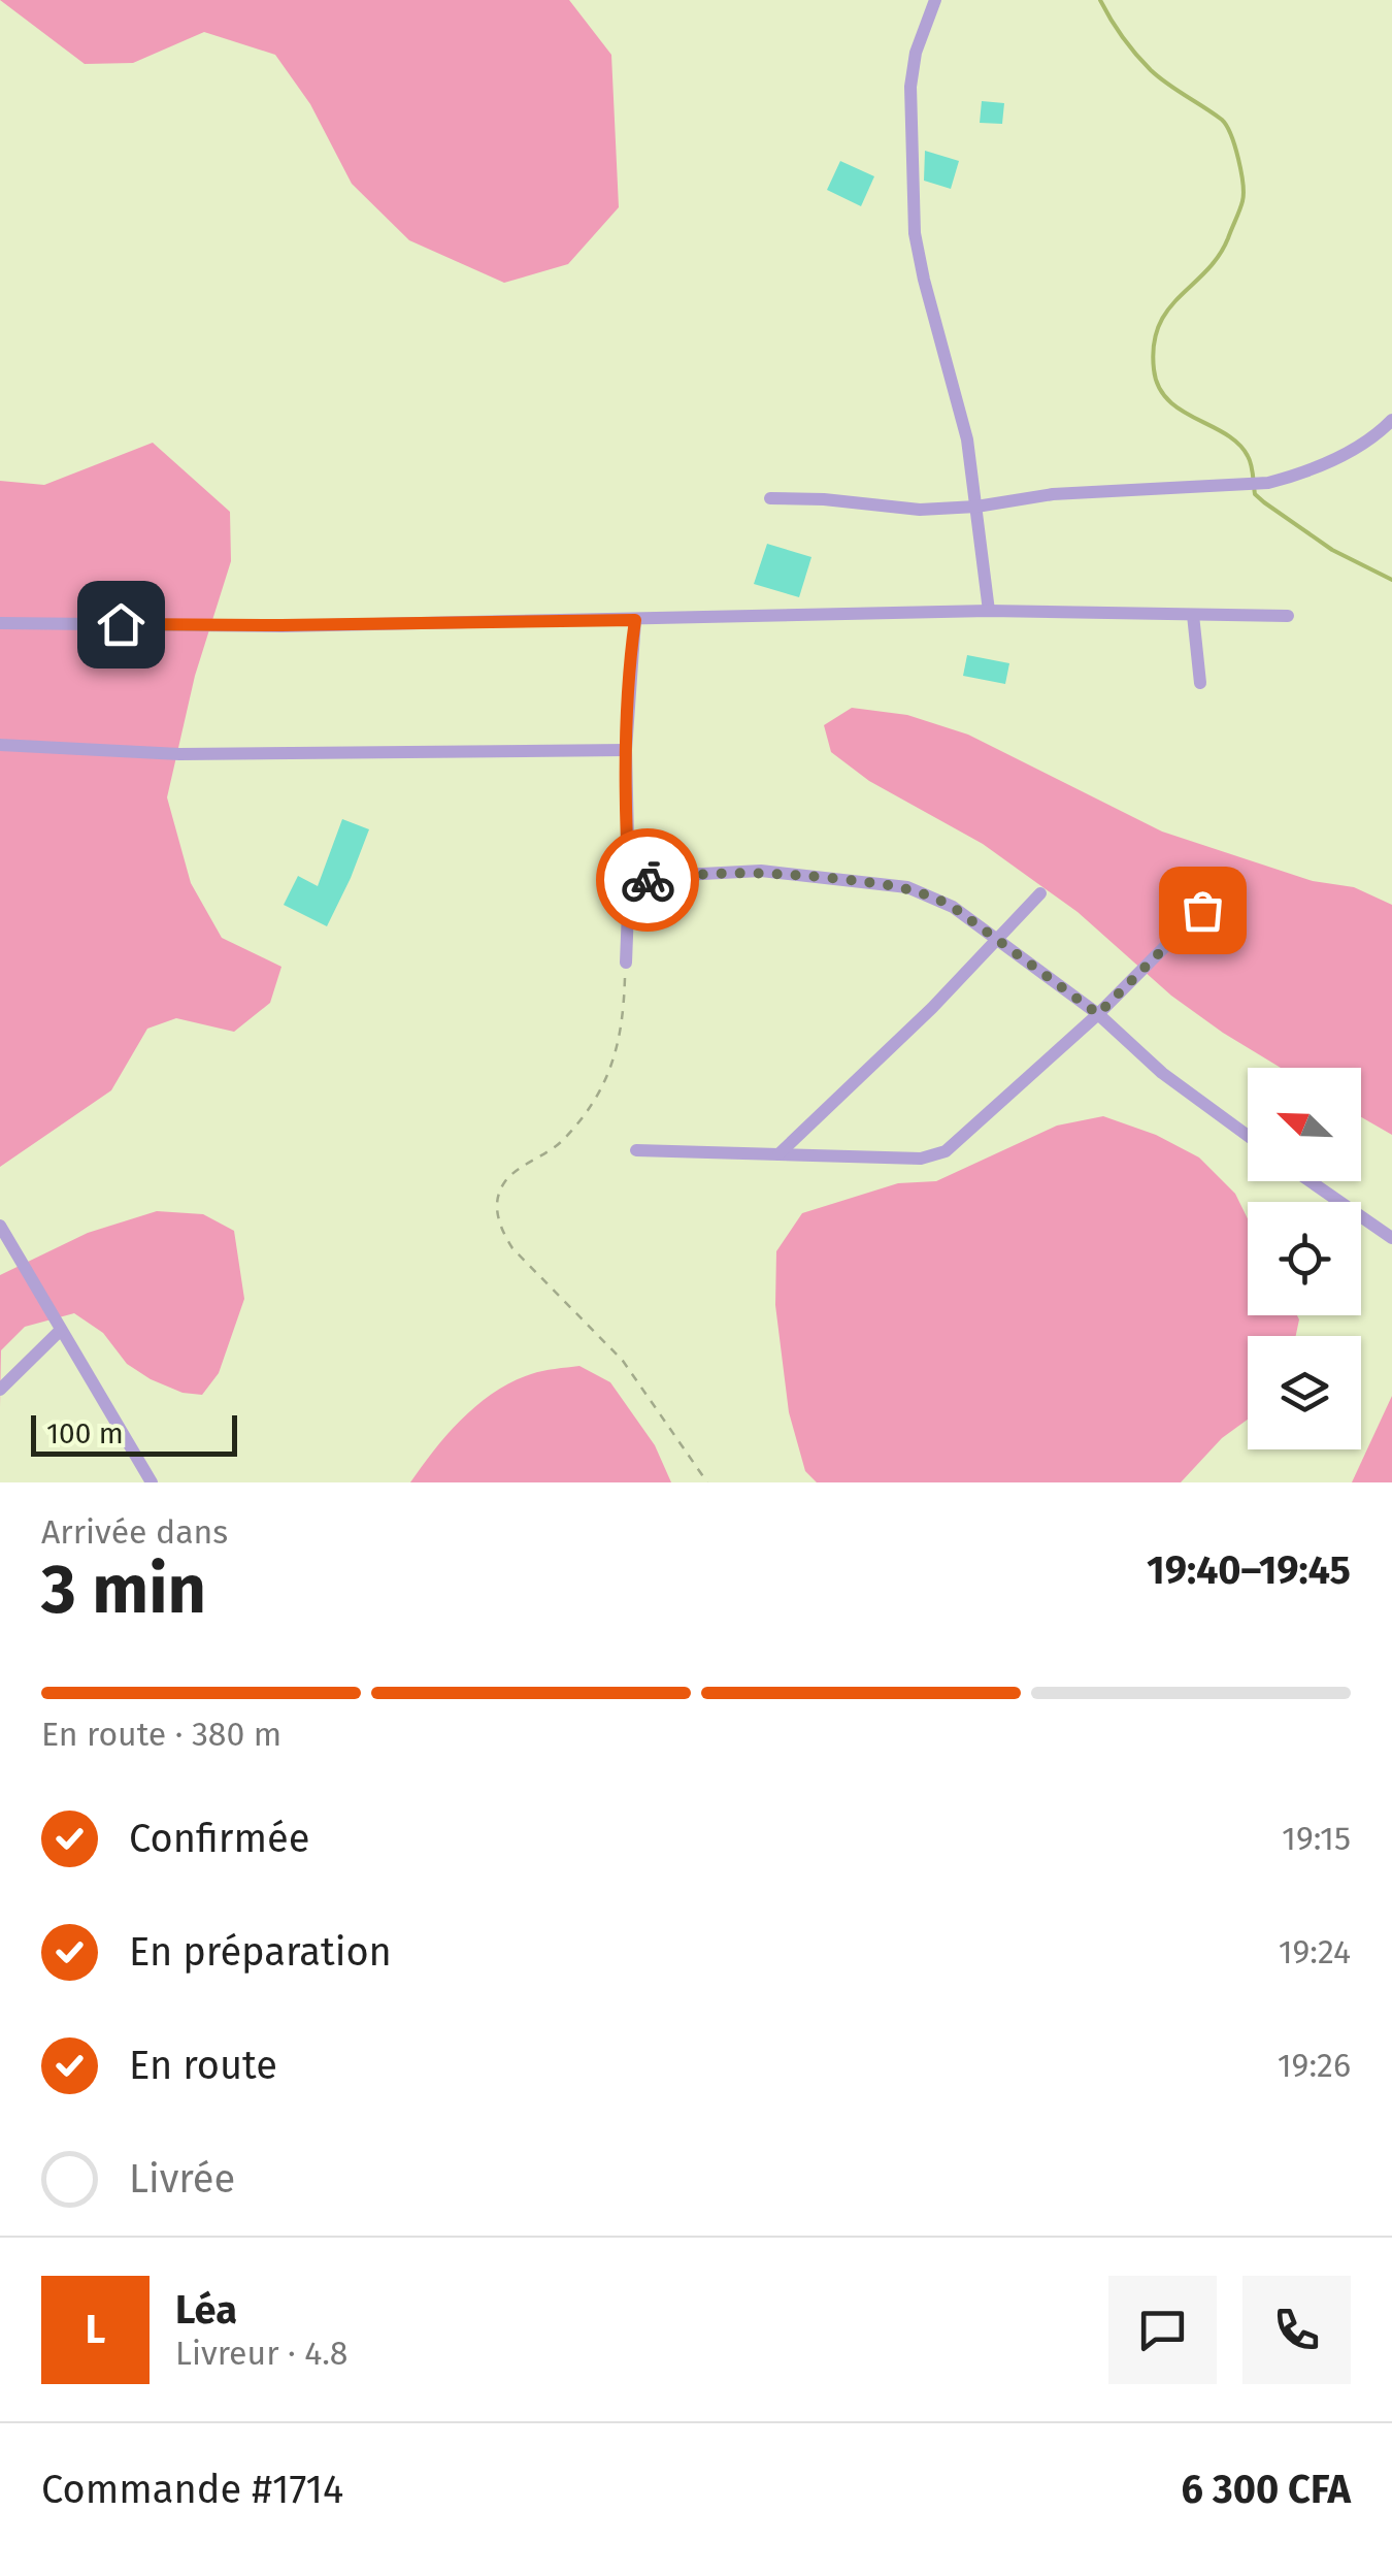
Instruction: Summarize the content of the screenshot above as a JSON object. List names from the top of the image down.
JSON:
{
  "scale_bar": "100 m",
  "north": "top left",
  "page": {
    "scale": "100 m",
    "heading": ["3 min", "Arrivée dans", "19:40–19:45"],
    "panel": [
      "Léa",
      "Livreur · 4.8",
      "Commande #1714",
      "6 300 CFA"
    ],
    "bar": "En route · 380 m",
    "list": [
      ["Confirmée", "19:15"],
      ["En préparation", "19:24"],
      ["En route", "19:26"],
      "Livrée"
    ],
    "round": "L"
  }
}
